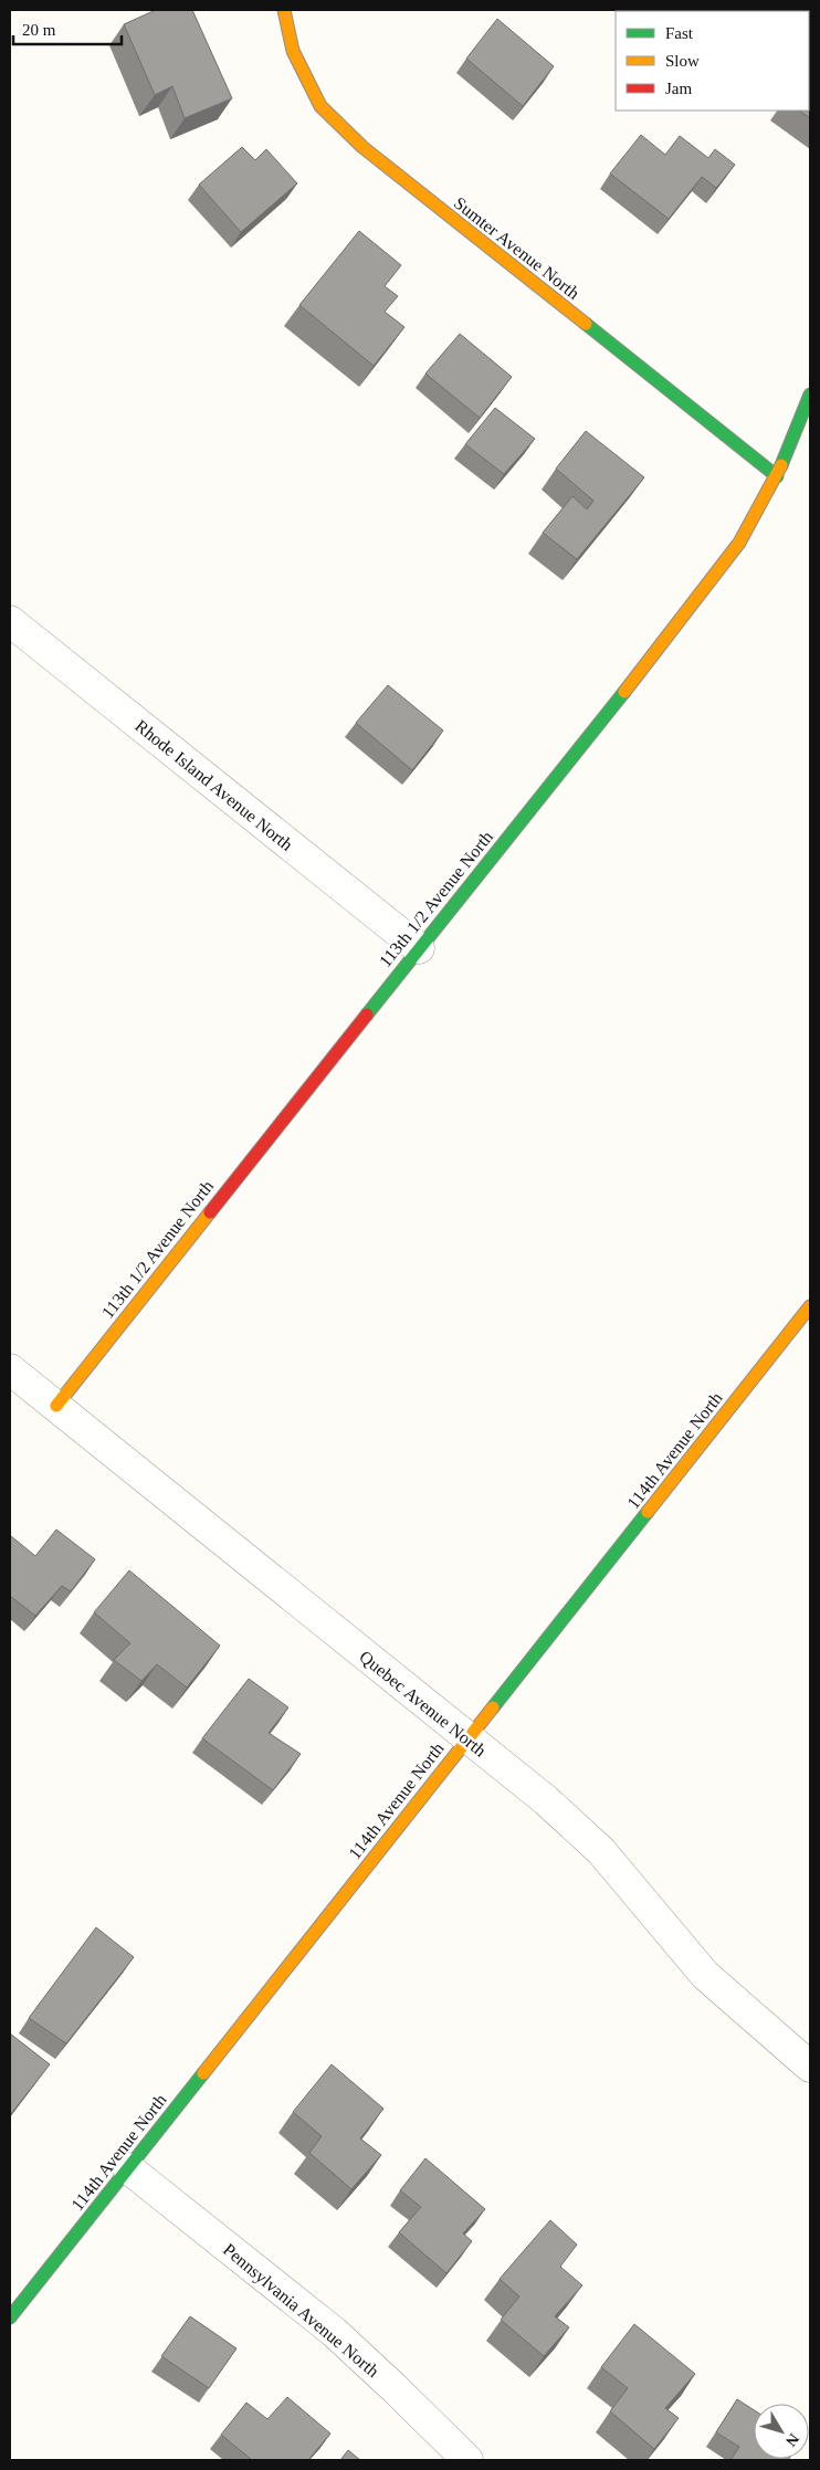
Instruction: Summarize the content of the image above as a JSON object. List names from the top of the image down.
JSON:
{
  "streets": {
    "street": [
      "Sumter Avenue North",
      "Rhode Island Avenue North",
      "113th 1/2 Avenue North",
      "114th Avenue North",
      "Quebec Avenue North",
      "Pennsylvania Avenue North"
    ]
  },
  "crossings": [
    ["Sumter Avenue North", "113th 1/2 Avenue North"],
    ["Rhode Island Avenue North", "113th 1/2 Avenue North"],
    ["113th 1/2 Avenue North", "Quebec Avenue North"],
    ["114th Avenue North", "Quebec Avenue North"],
    ["114th Avenue North", "Pennsylvania Avenue North"]
  ],
  "legend": ["Fast", "Slow", "Jam"],
  "scale_bar": "20 m",
  "north": "bottom right"
}
